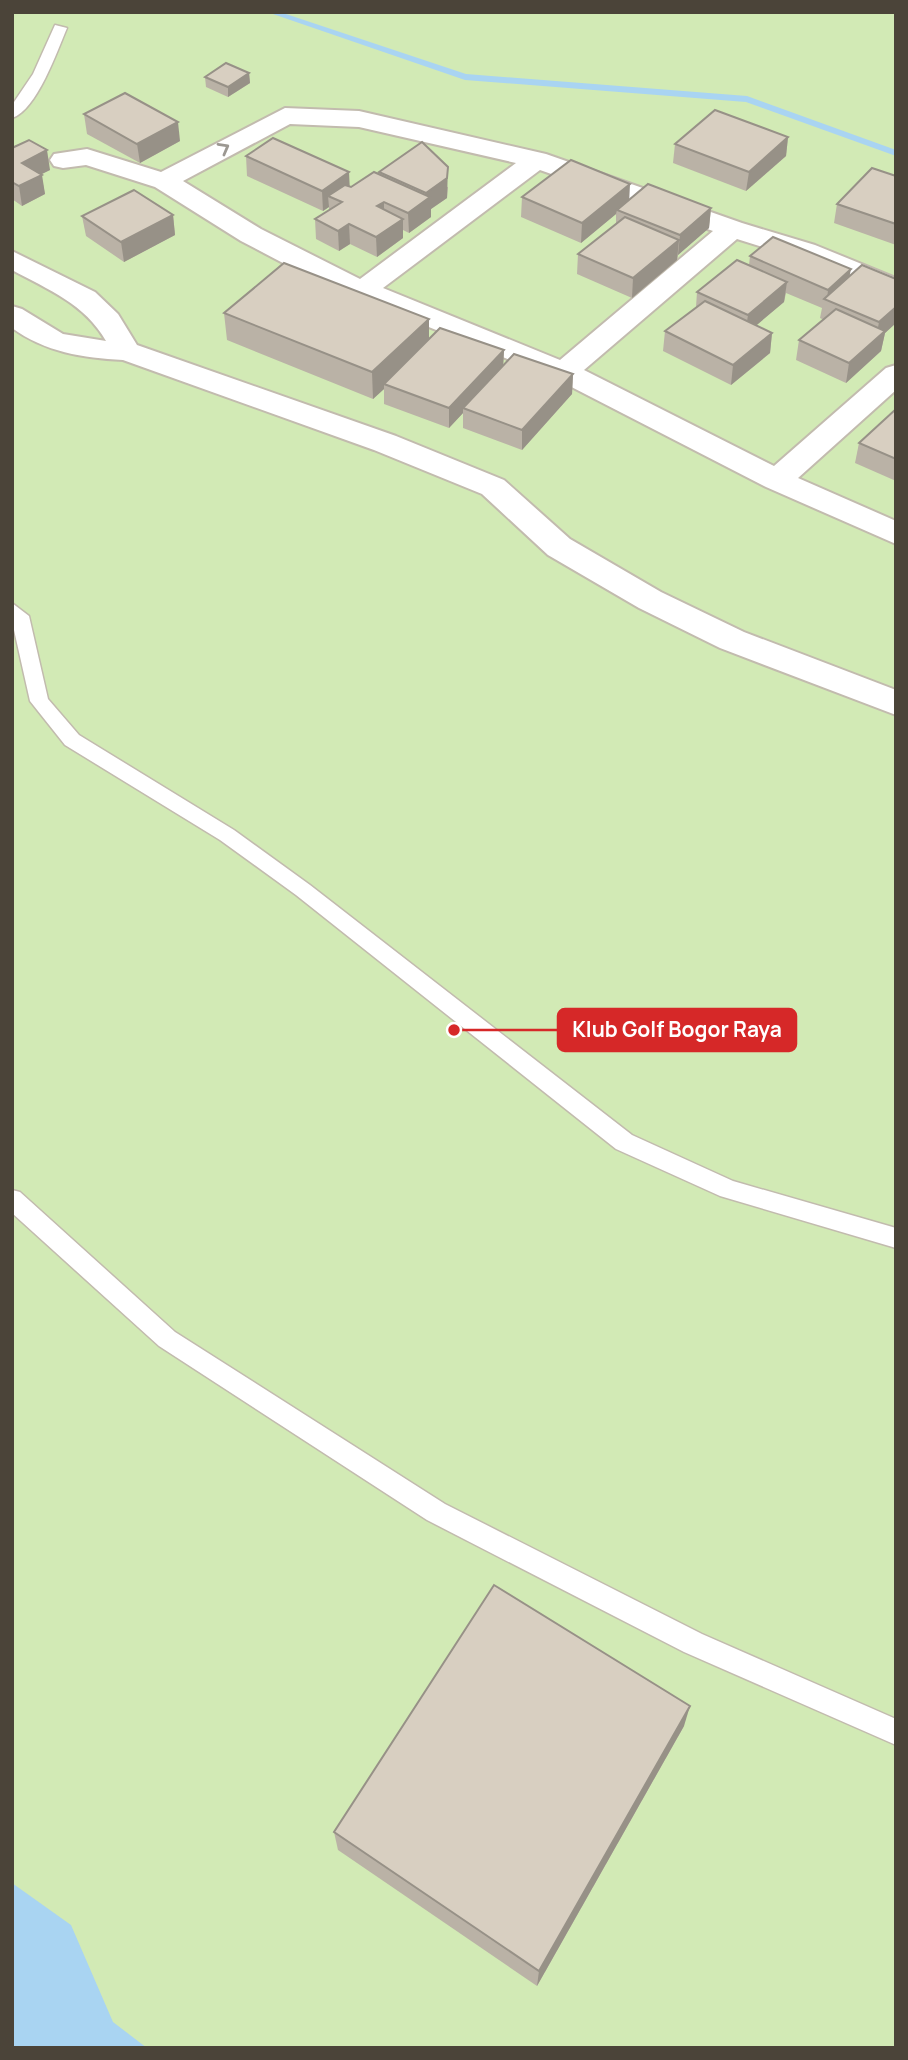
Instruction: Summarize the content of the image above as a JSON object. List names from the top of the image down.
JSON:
{
  "places": ["Klub Golf Bogor Raya"]
}
